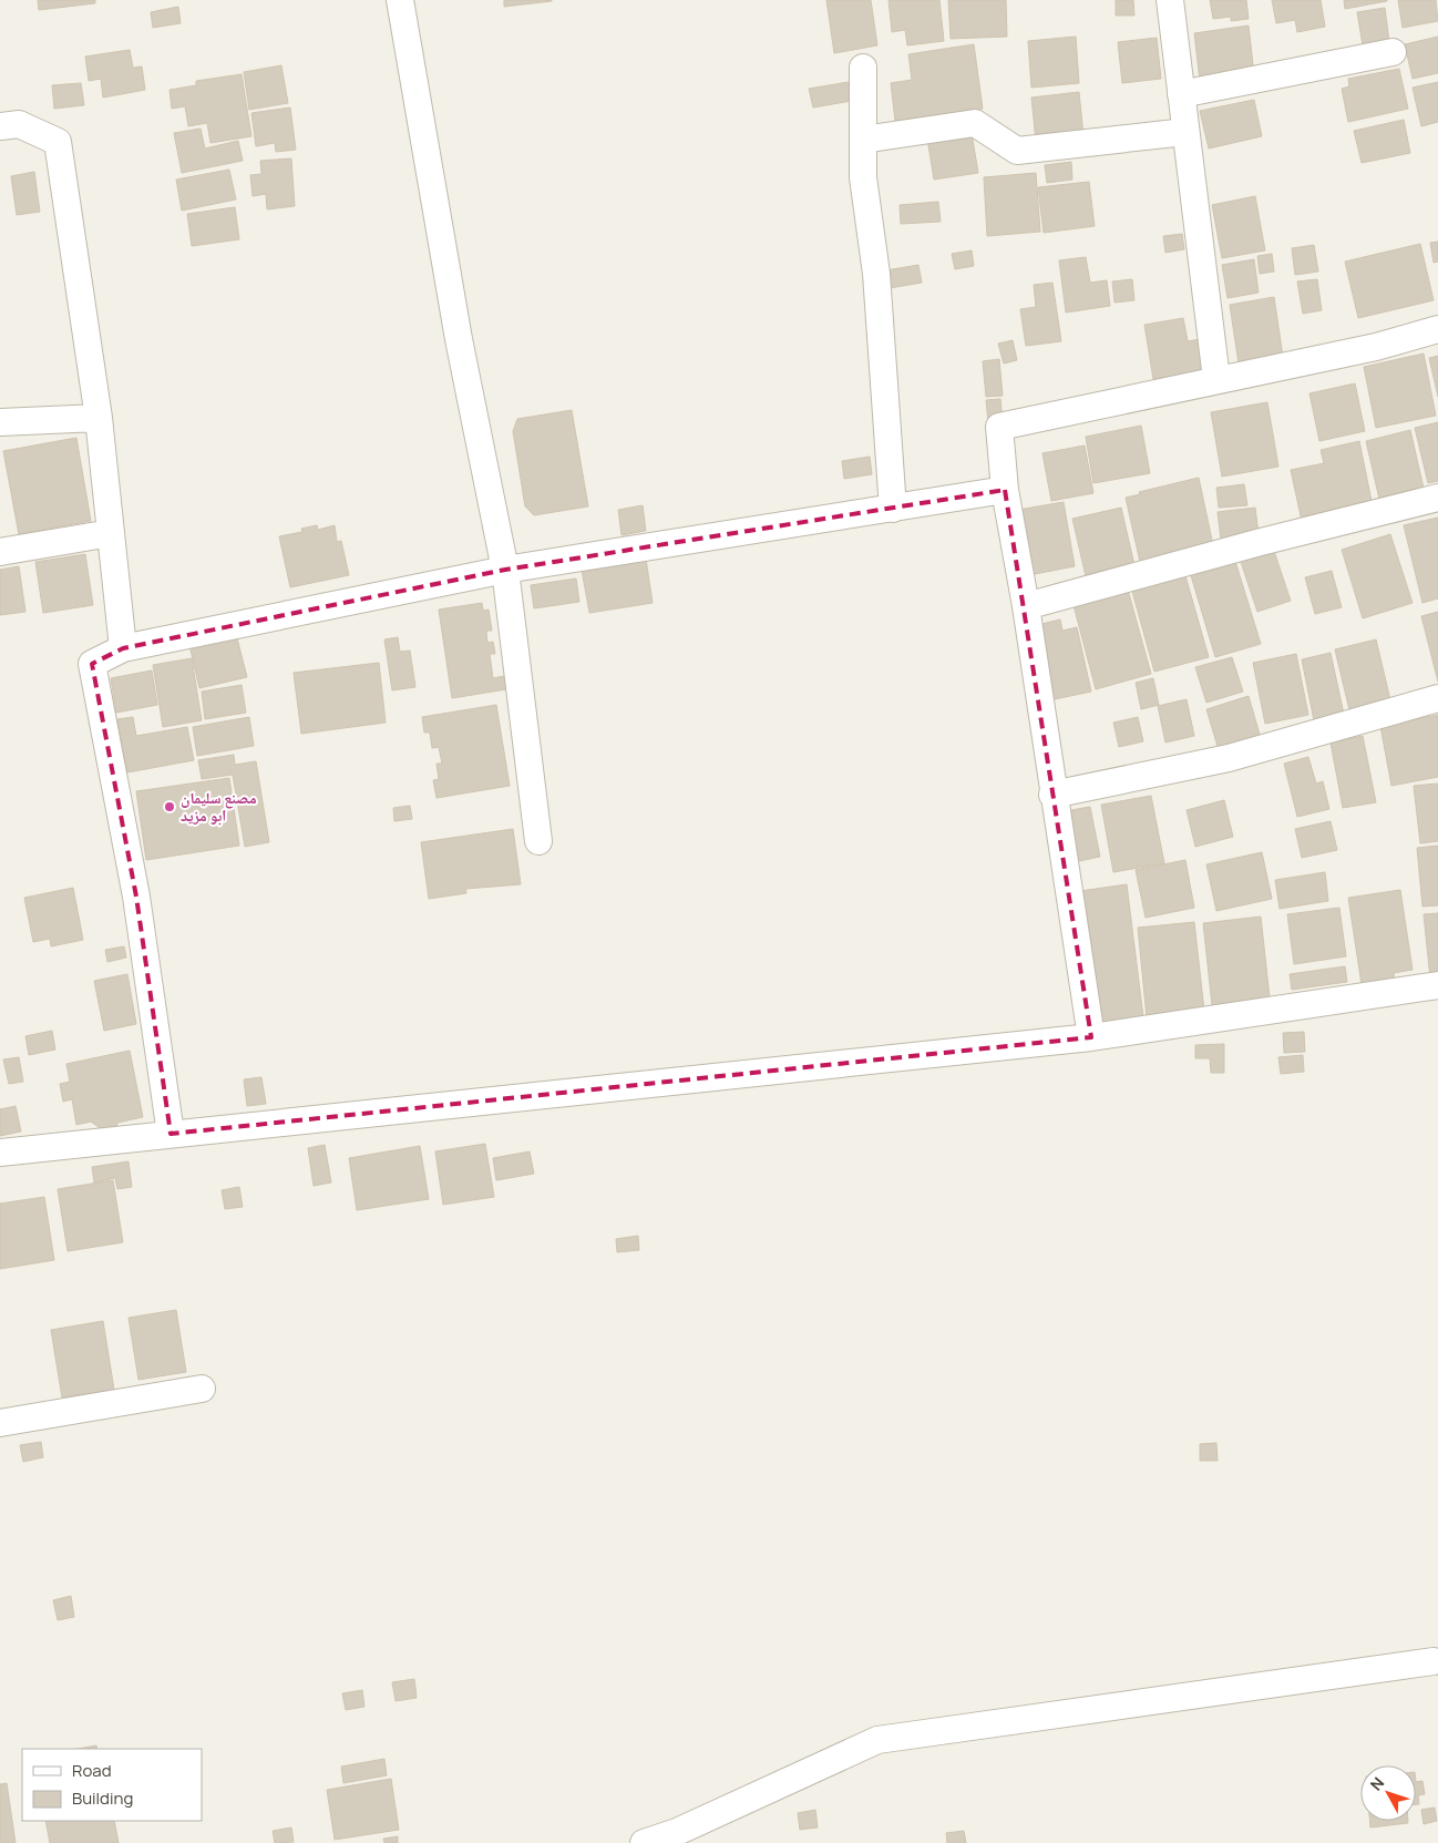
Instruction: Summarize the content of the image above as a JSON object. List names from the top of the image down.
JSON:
{
  "places": ["مصنع سليمان ابو مزيد"],
  "legend": ["Road", "Building"],
  "north": "top left"
}
